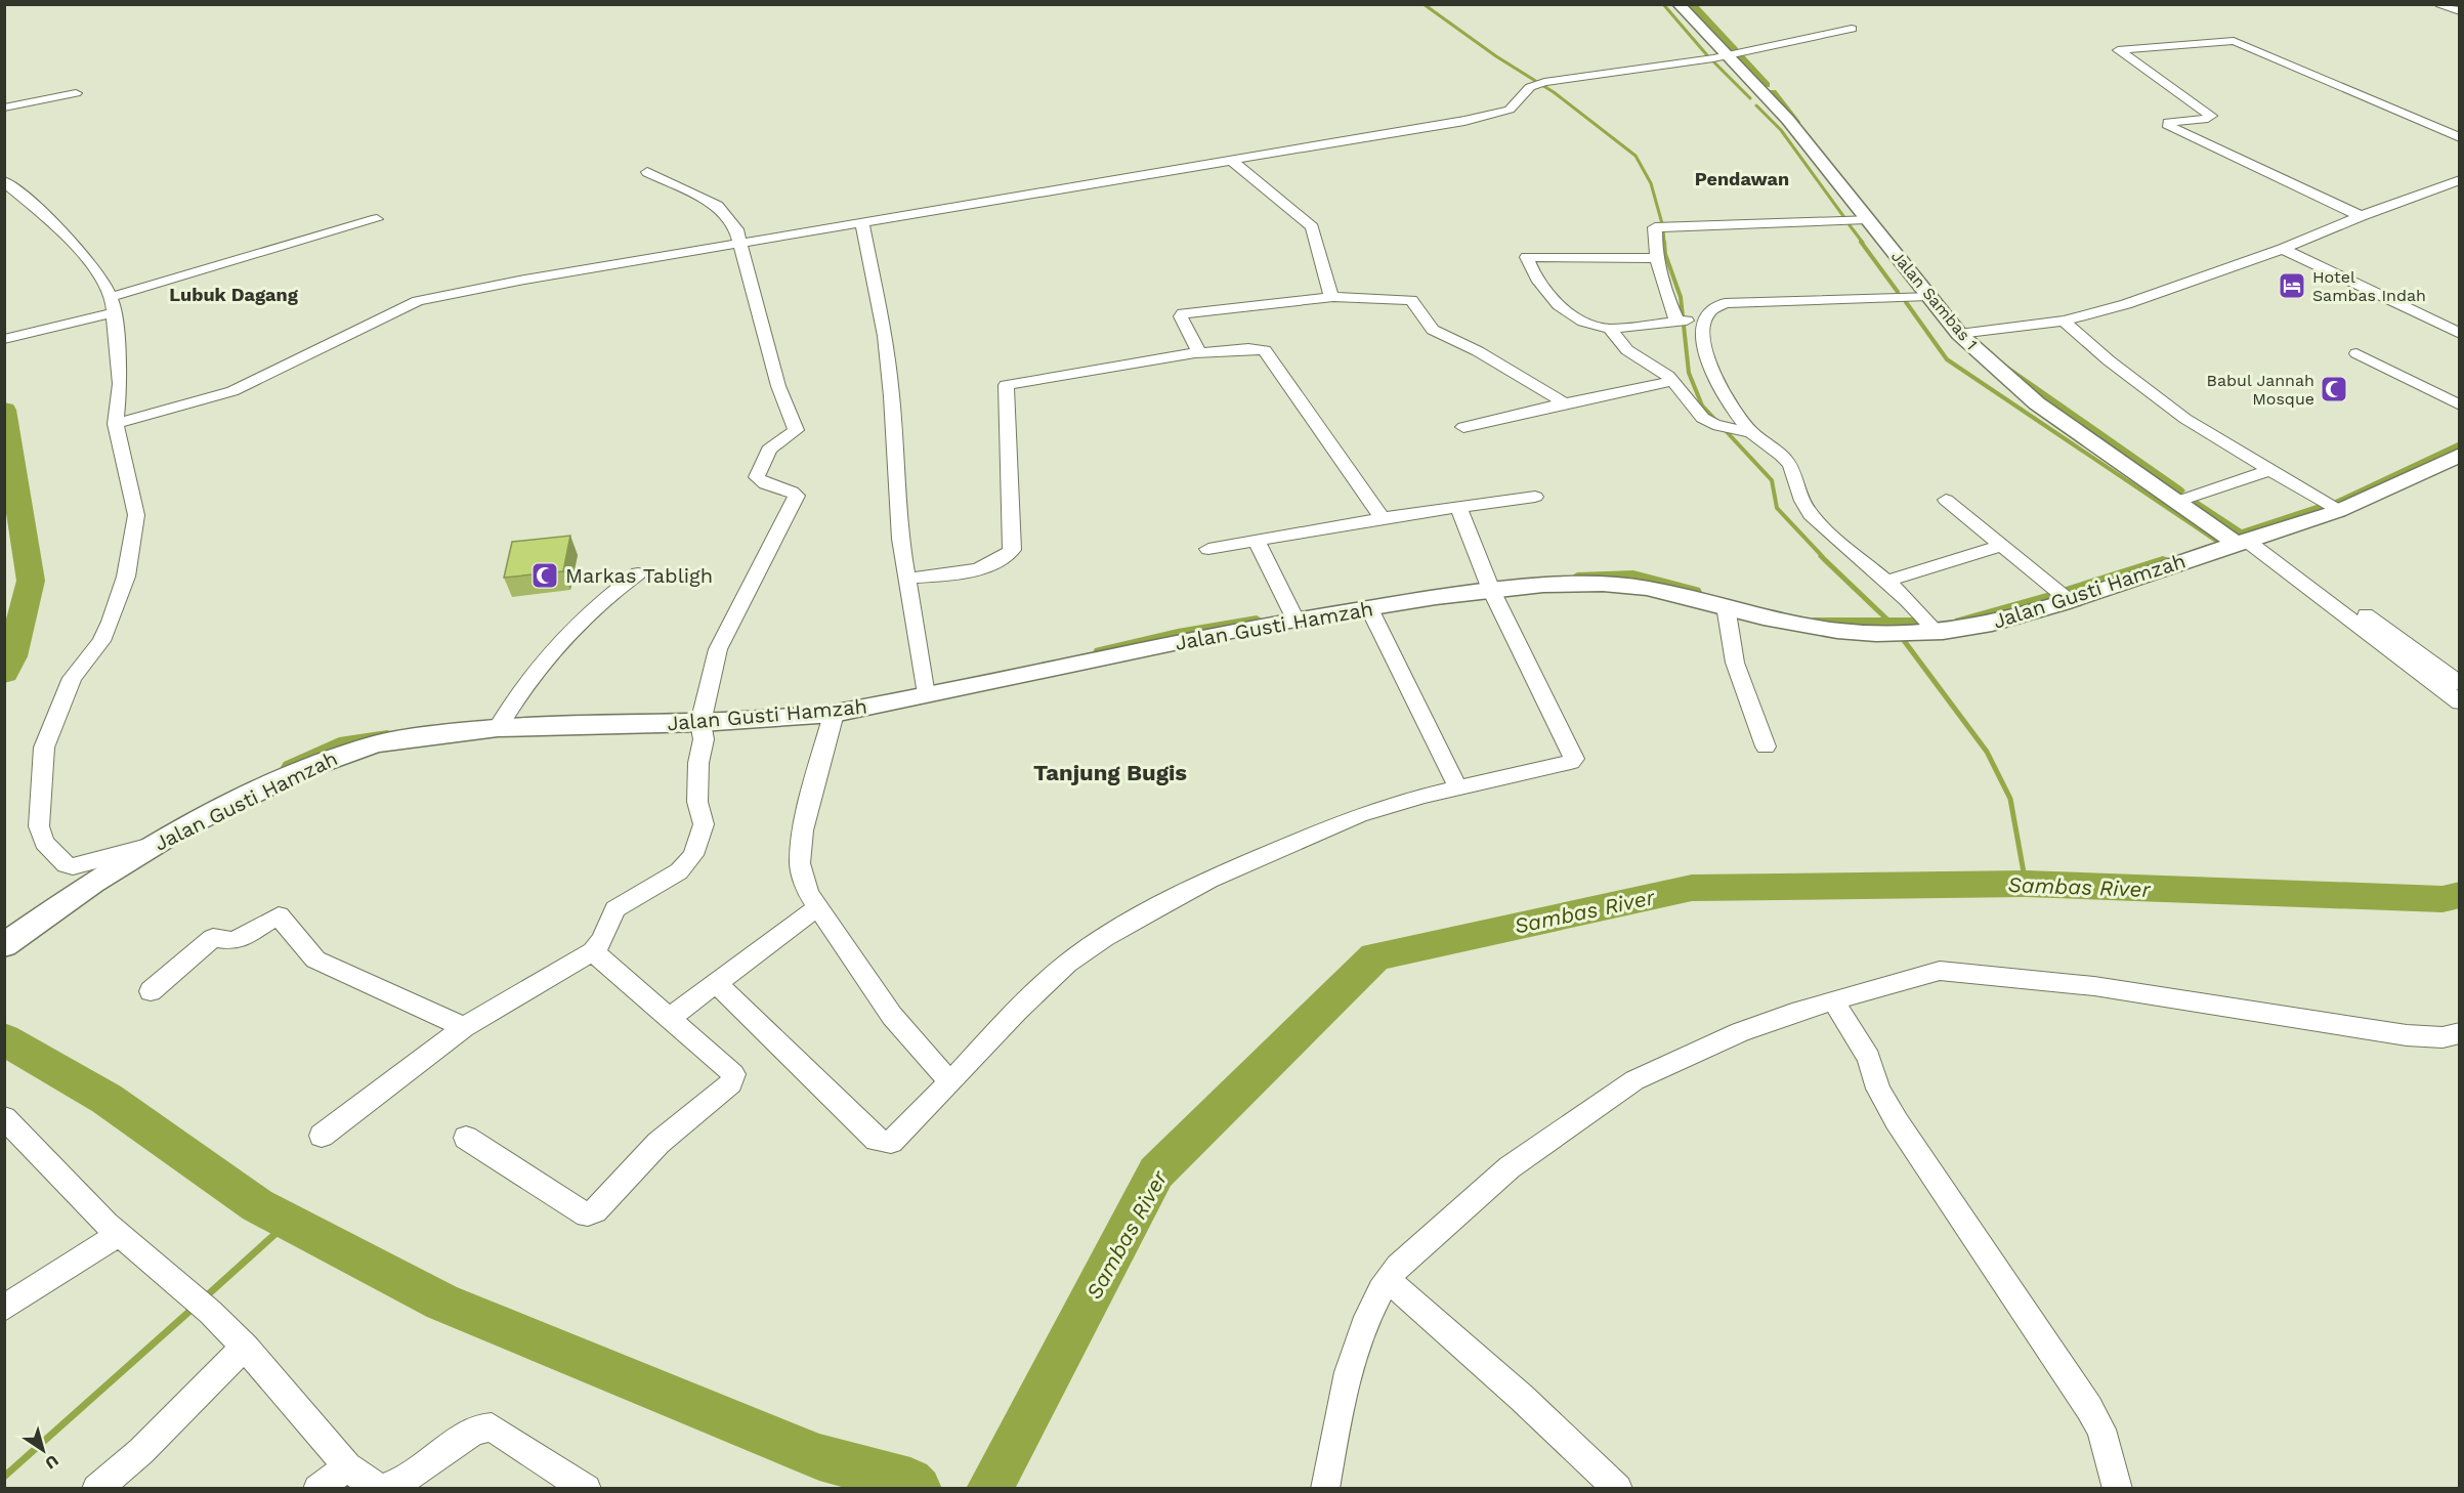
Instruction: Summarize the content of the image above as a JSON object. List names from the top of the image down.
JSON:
{
  "streets": {
    "street": ["Jalan Sambas 1", "Jalan Gusti Hamzah"]
  },
  "crossings": [
    ["Jalan Sambas 1", "Jalan Gusti Hamzah"]
  ],
  "districts": ["Pendawan", "Lubuk Dagang", "Tanjung Bugis"],
  "water": ["Sambas River"],
  "places": {
    "hotel": ["Hotel Sambas Indah"],
    "mosque": ["Babul Jannah Mosque", "Markas Tabligh"]
  },
  "north": "bottom right"
}
